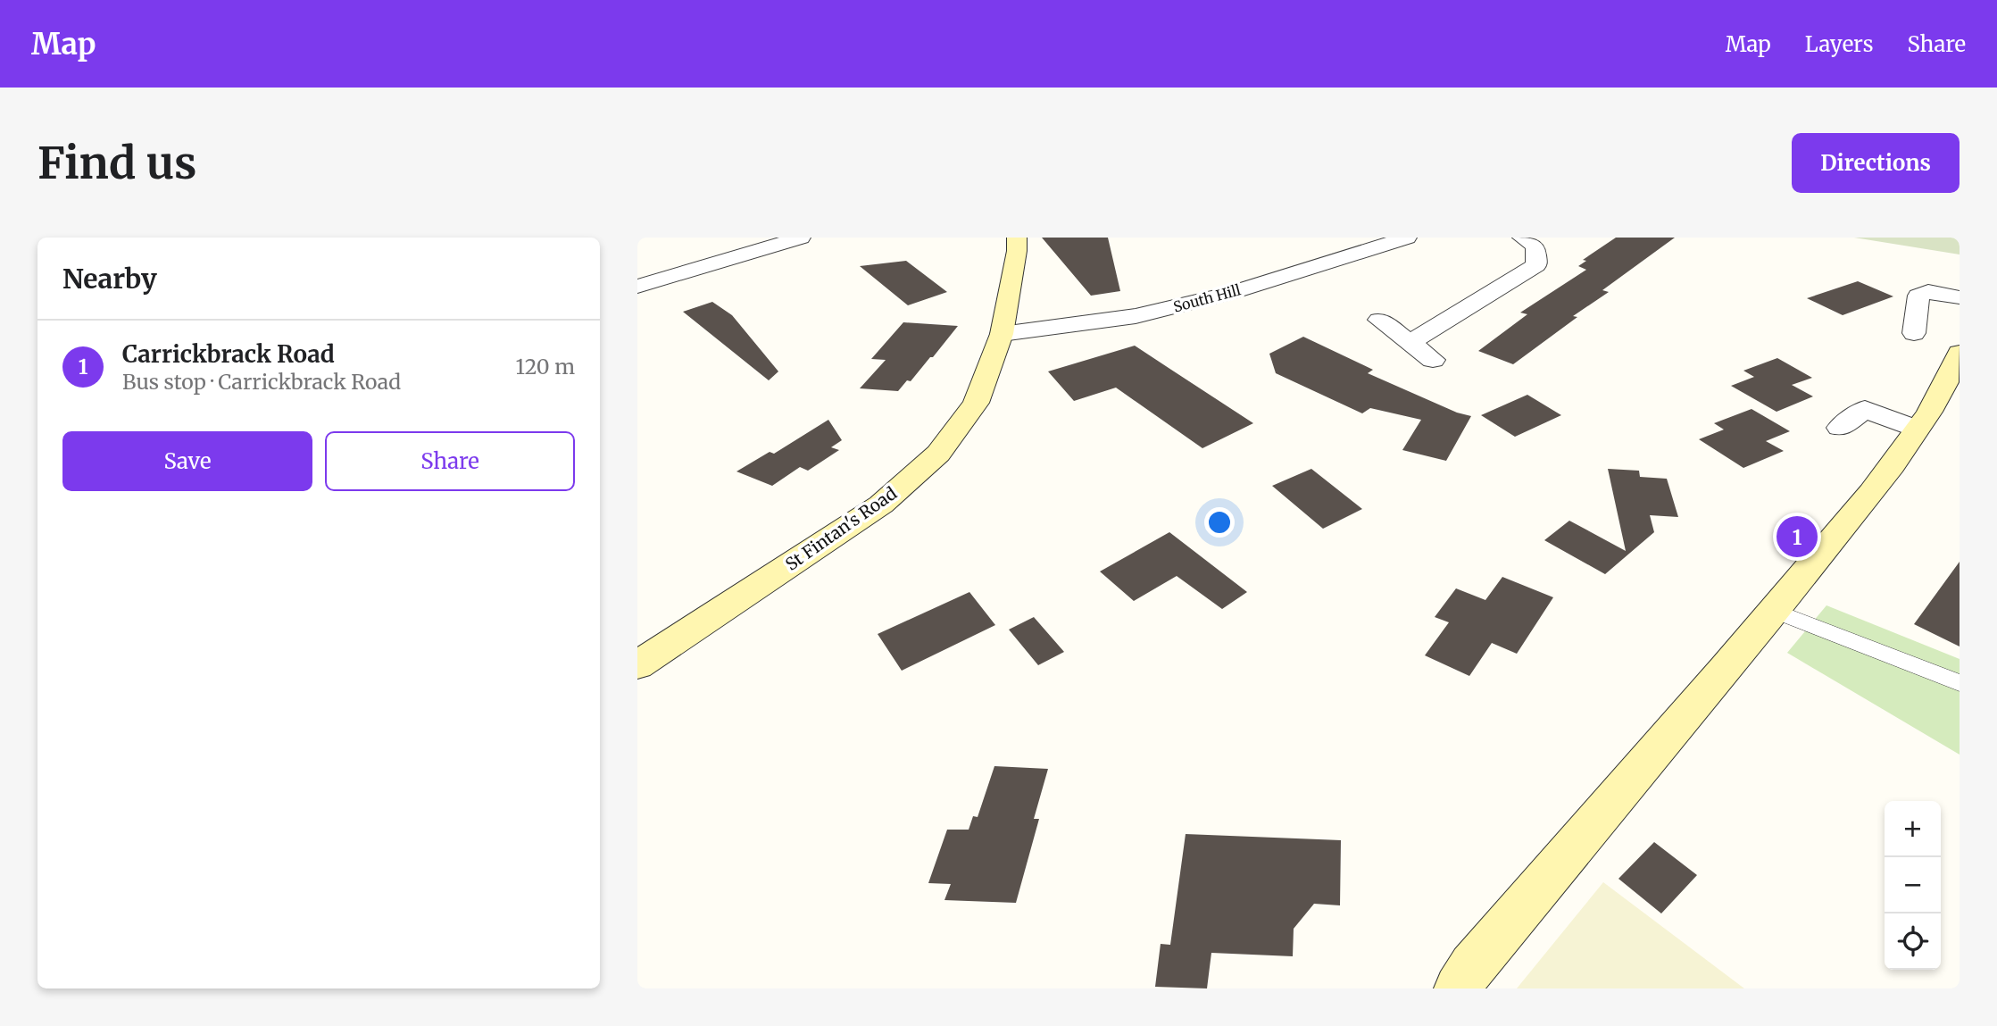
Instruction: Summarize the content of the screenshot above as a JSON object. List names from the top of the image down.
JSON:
{
  "streets": {
    "main road": ["St Fintan's Road"],
    "street": ["South Hill"]
  },
  "crossings": [
    ["South Hill", "St Fintan's Road"]
  ],
  "page": {
    "header": "Map",
    "nav": ["Map", "Layers", "Share"],
    "buttons": [
      "Directions",
      ["Save", "Share"]
    ],
    "title": "Find us",
    "heading": "Nearby",
    "list": [
      {
        "mark": "1",
        "name": "Carrickbrack Road",
        "note": "Bus stop · Carrickbrack Road",
        "value": "120 m"
      }
    ],
    "pins": "1",
    "map_buttons": ["+", "−"]
  }
}
